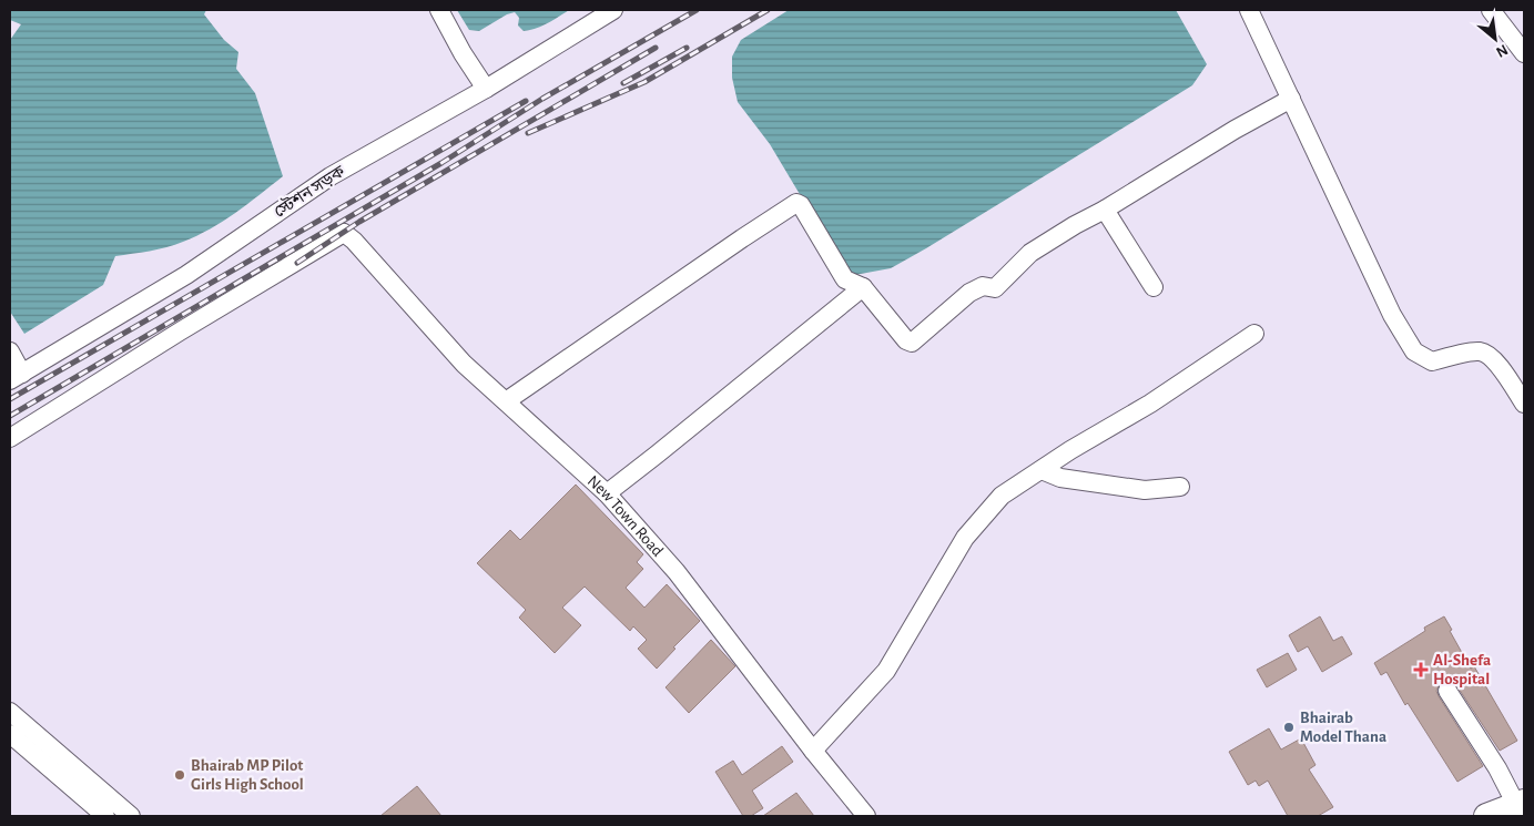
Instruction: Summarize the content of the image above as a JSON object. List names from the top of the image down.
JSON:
{
  "streets": {
    "street": ["স্টেশন সড়ক", "New Town Road"]
  },
  "places": {
    "health": ["Al-Shefa Hospital"],
    "other": ["Bhairab Model Thana", "Bhairab MP Pilot Girls High School"]
  },
  "north": "bottom right"
}
